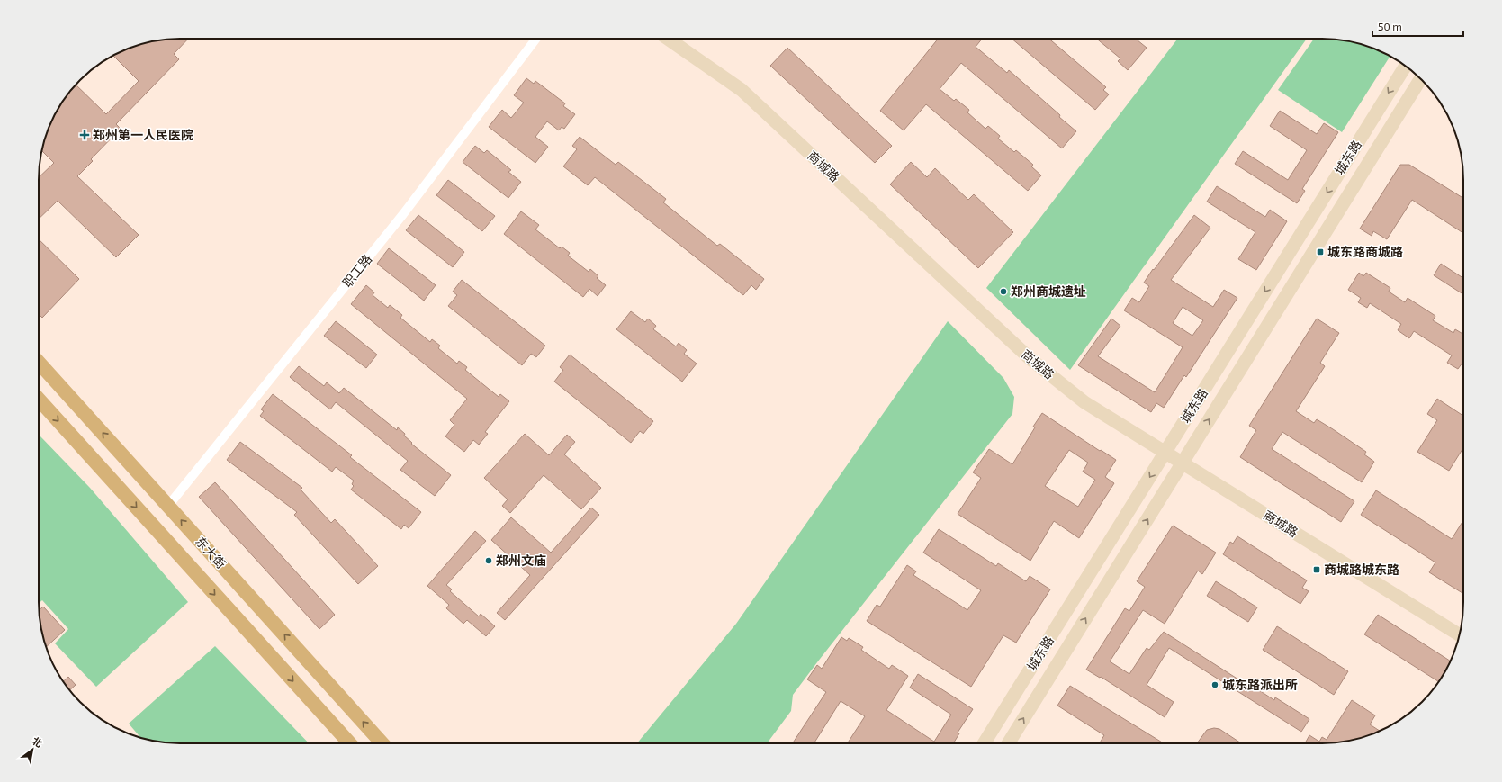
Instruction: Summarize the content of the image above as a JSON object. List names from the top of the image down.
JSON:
{
  "streets": {
    "main road": ["城东路", "商城路", "东大街"],
    "street": ["职工路"]
  },
  "crossings": [
    ["城东路", "商城路"],
    ["职工路", "东大街"]
  ],
  "places": {
    "health": ["郑州第一人民医院"],
    "transit": ["城东路商城路", "商城路城东路"],
    "other": ["郑州商城遗址", "郑州文庙", "城东路派出所"]
  },
  "scale_bar": "50 m",
  "north": "top right"
}
